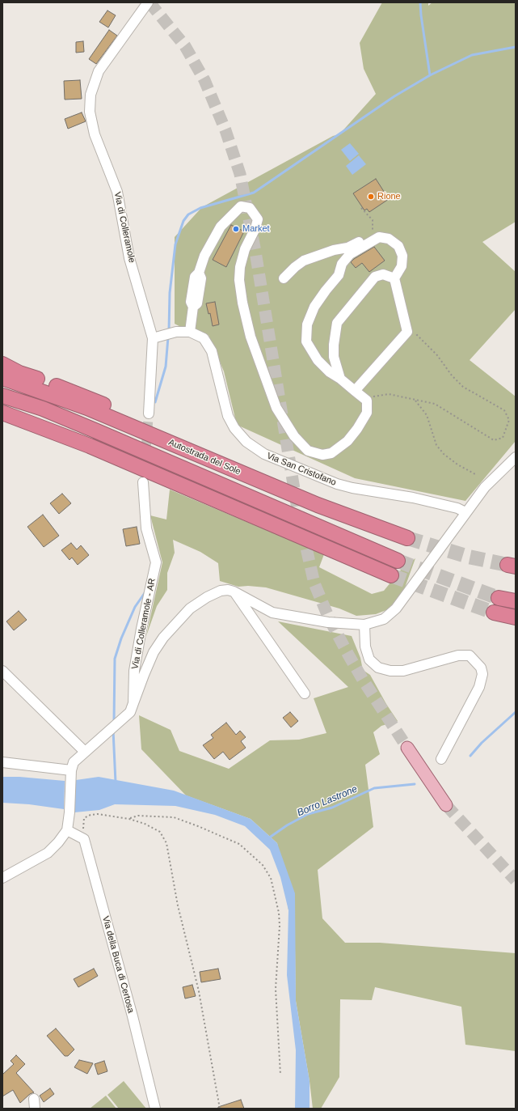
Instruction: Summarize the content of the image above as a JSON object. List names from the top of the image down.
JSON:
{
  "streets": {
    "highway": ["Autostrada del Sole"],
    "street": [
      "Via di Colleramole",
      "Via San Cristofano",
      "Via di Colleramole - AR",
      "Via della Buca di Certosa"
    ]
  },
  "water": ["Borro Lastrone"],
  "places": ["Rione", "Market"]
}
